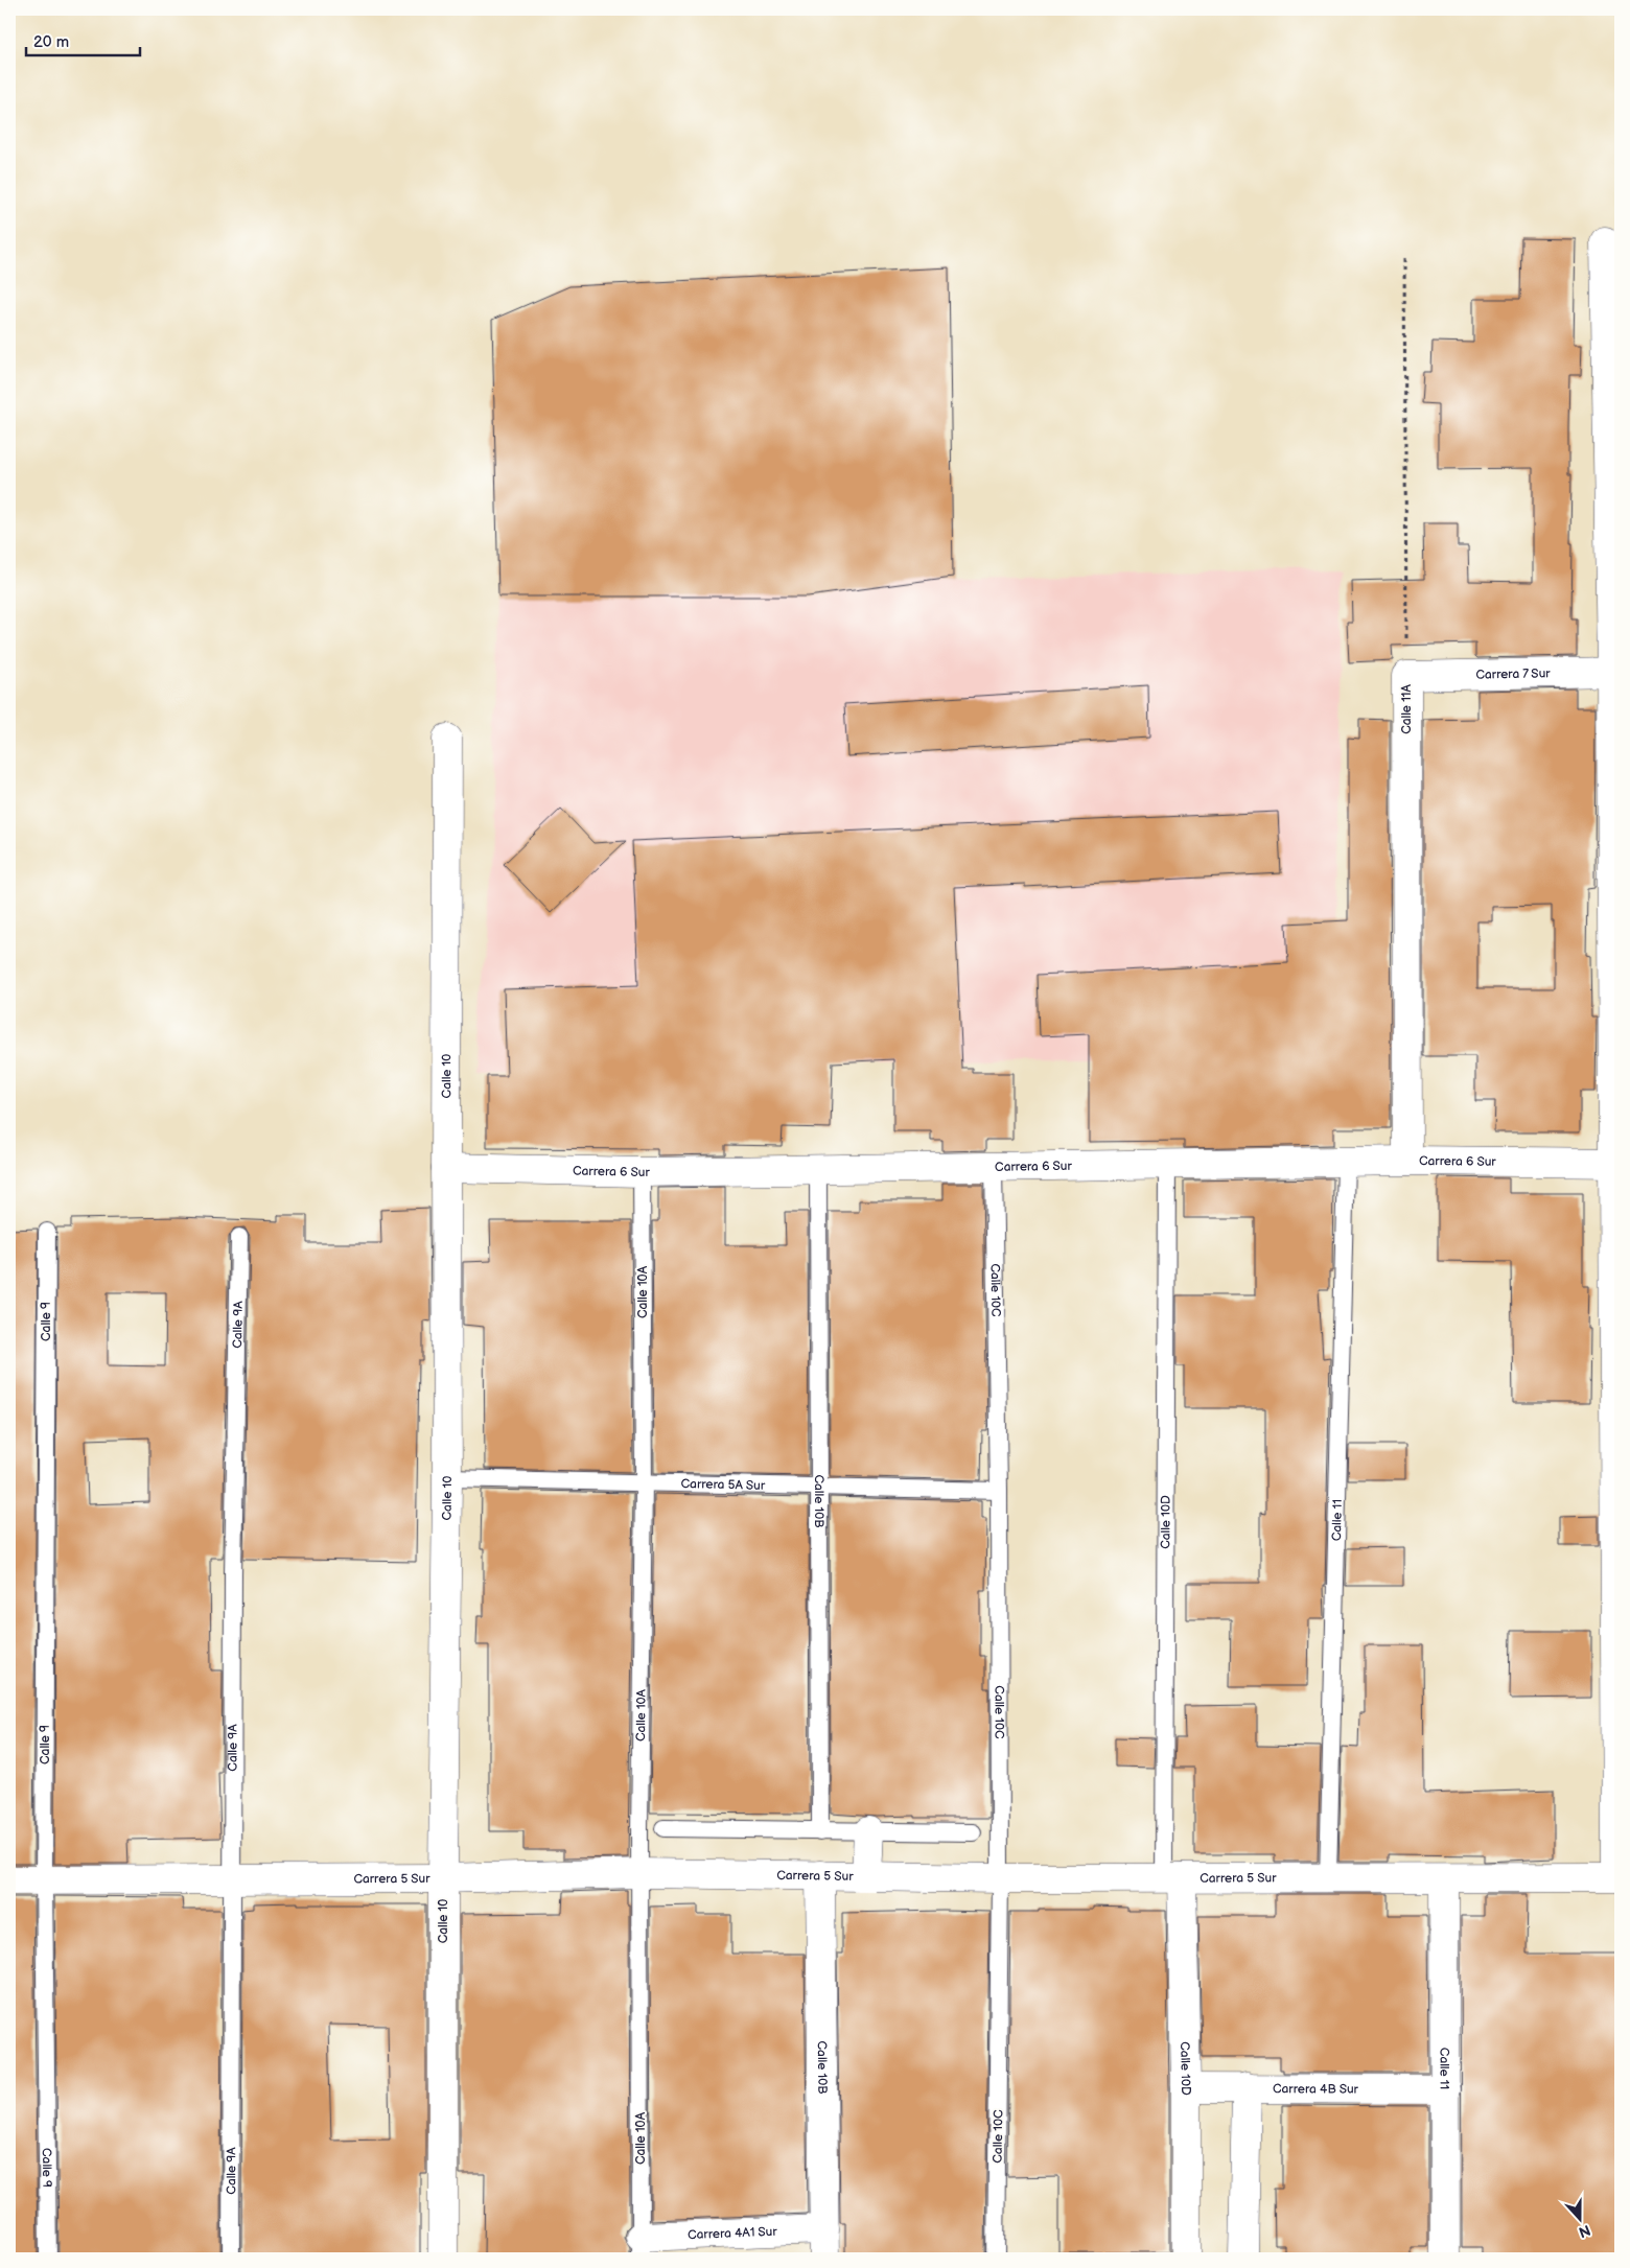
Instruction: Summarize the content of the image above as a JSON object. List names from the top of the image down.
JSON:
{
  "streets": {
    "street": [
      "Carrera 7 Sur",
      "Calle 11A",
      "Calle 10",
      "Carrera 6 Sur",
      "Calle 10B",
      "Calle 11",
      "Calle 10D",
      "Carrera 5 Sur",
      "Carrera 4B Sur",
      "Carrera 4A1 Sur"
    ],
    "lane": [
      "Calle 10C",
      "Calle 10A",
      "Calle 9",
      "Calle 9A",
      "Carrera 5A Sur"
    ]
  },
  "crossings": [
    ["Carrera 7 Sur", "Calle 11A"],
    ["Calle 11A", "Carrera 6 Sur"],
    ["Calle 10", "Carrera 6 Sur"],
    ["Calle 10", "Carrera 5A Sur"],
    ["Calle 10", "Carrera 5 Sur"],
    ["Carrera 6 Sur", "Calle 10C"],
    ["Carrera 6 Sur", "Calle 10A"],
    ["Carrera 6 Sur", "Calle 10B"],
    ["Carrera 6 Sur", "Calle 11"],
    ["Carrera 6 Sur", "Calle 10D"],
    ["Calle 10C", "Carrera 5A Sur"],
    ["Calle 10C", "Carrera 5 Sur"],
    ["Calle 10A", "Carrera 5A Sur"],
    ["Calle 10A", "Carrera 5 Sur"],
    ["Calle 10A", "Carrera 4A1 Sur"],
    ["Calle 9", "Carrera 5 Sur"],
    ["Calle 9A", "Carrera 5 Sur"],
    ["Carrera 5A Sur", "Calle 10B"],
    ["Calle 10B", "Carrera 5 Sur"],
    ["Calle 10B", "Carrera 4A1 Sur"],
    ["Calle 11", "Carrera 5 Sur"],
    ["Calle 11", "Carrera 4B Sur"],
    ["Calle 10D", "Carrera 5 Sur"],
    ["Calle 10D", "Carrera 4B Sur"]
  ],
  "scale_bar": "20 m",
  "north": "bottom"
}
